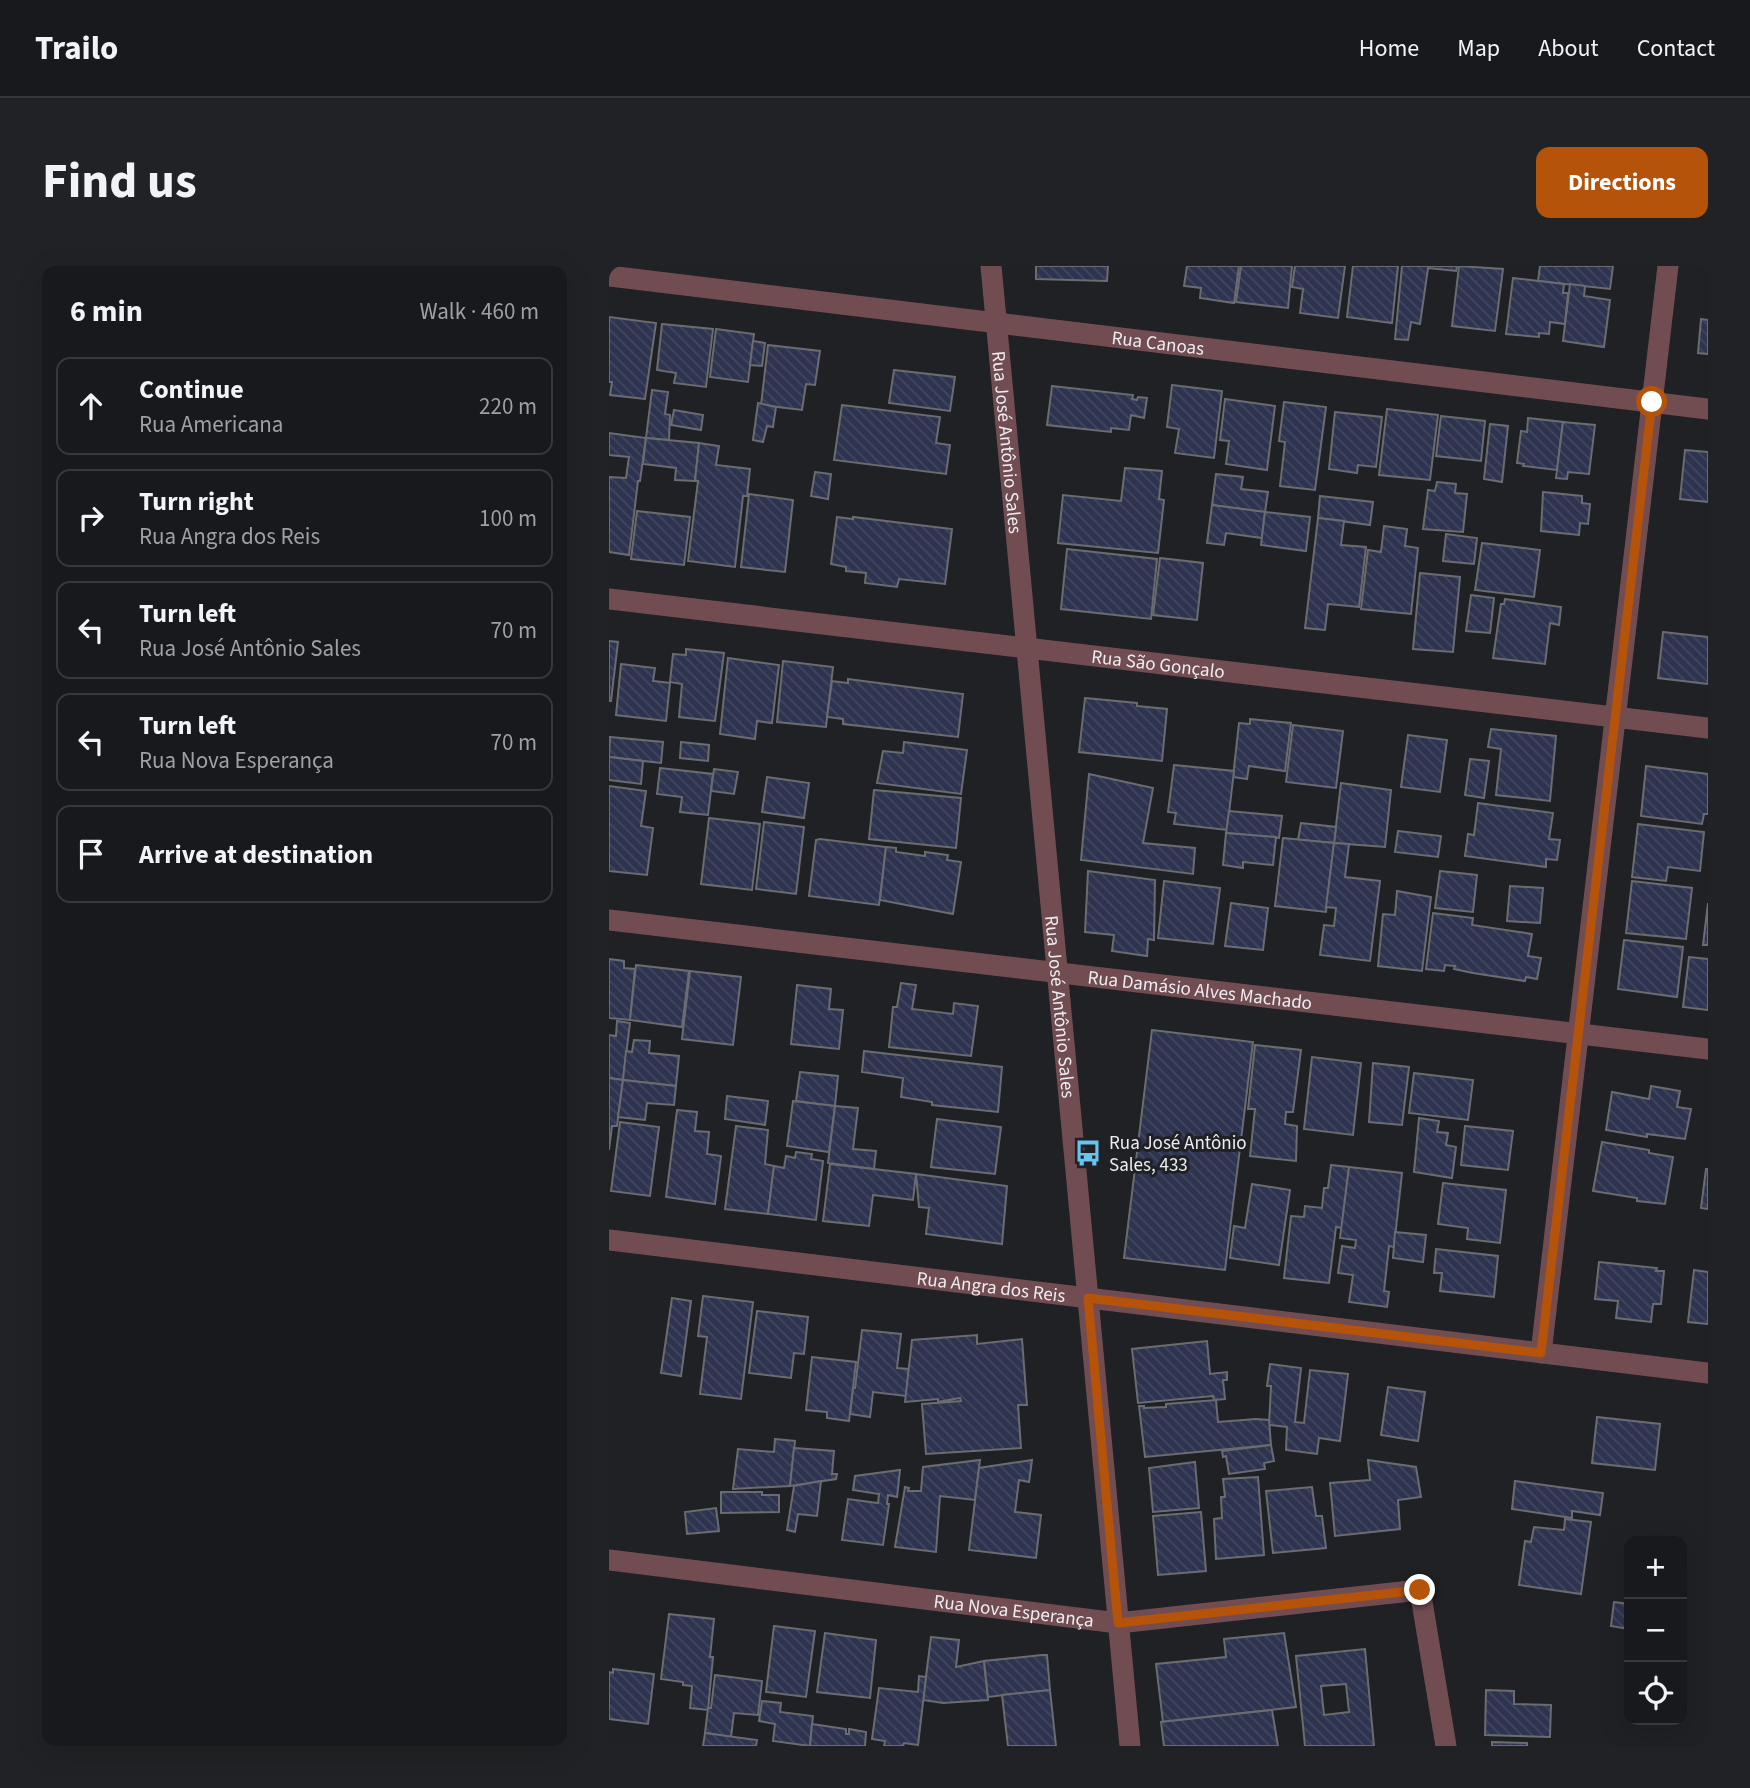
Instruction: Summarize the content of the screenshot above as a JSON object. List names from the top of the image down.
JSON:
{
  "streets": {
    "street": [
      "Rua Canoas",
      "Rua José Antônio Sales",
      "Rua São Gonçalo",
      "Rua Damásio Alves Machado",
      "Rua Angra dos Reis",
      "Rua Nova Esperança"
    ]
  },
  "crossings": [
    ["Rua Canoas", "Rua José Antônio Sales"],
    ["Rua José Antônio Sales", "Rua São Gonçalo"],
    ["Rua José Antônio Sales", "Rua Damásio Alves Machado"],
    ["Rua José Antônio Sales", "Rua Angra dos Reis"],
    ["Rua José Antônio Sales", "Rua Nova Esperança"]
  ],
  "places": {
    "bus stop": ["Rua José Antônio Sales, 433"]
  },
  "page": {
    "header": "Trailo",
    "nav": [
      "Home",
      "Map",
      "About",
      "Contact"
    ],
    "title": "Find us",
    "buttons": "Directions",
    "heading": ["6 min", "Walk · 460 m"],
    "list": [
      ["Continue", "Rua Americana", "220 m"],
      ["Turn right", "Rua Angra dos Reis", "100 m"],
      ["Turn left", "Rua José Antônio Sales", "70 m"],
      ["Turn left", "Rua Nova Esperança", "70 m"],
      "Arrive at destination"
    ],
    "map_buttons": ["+", "−"]
  }
}
